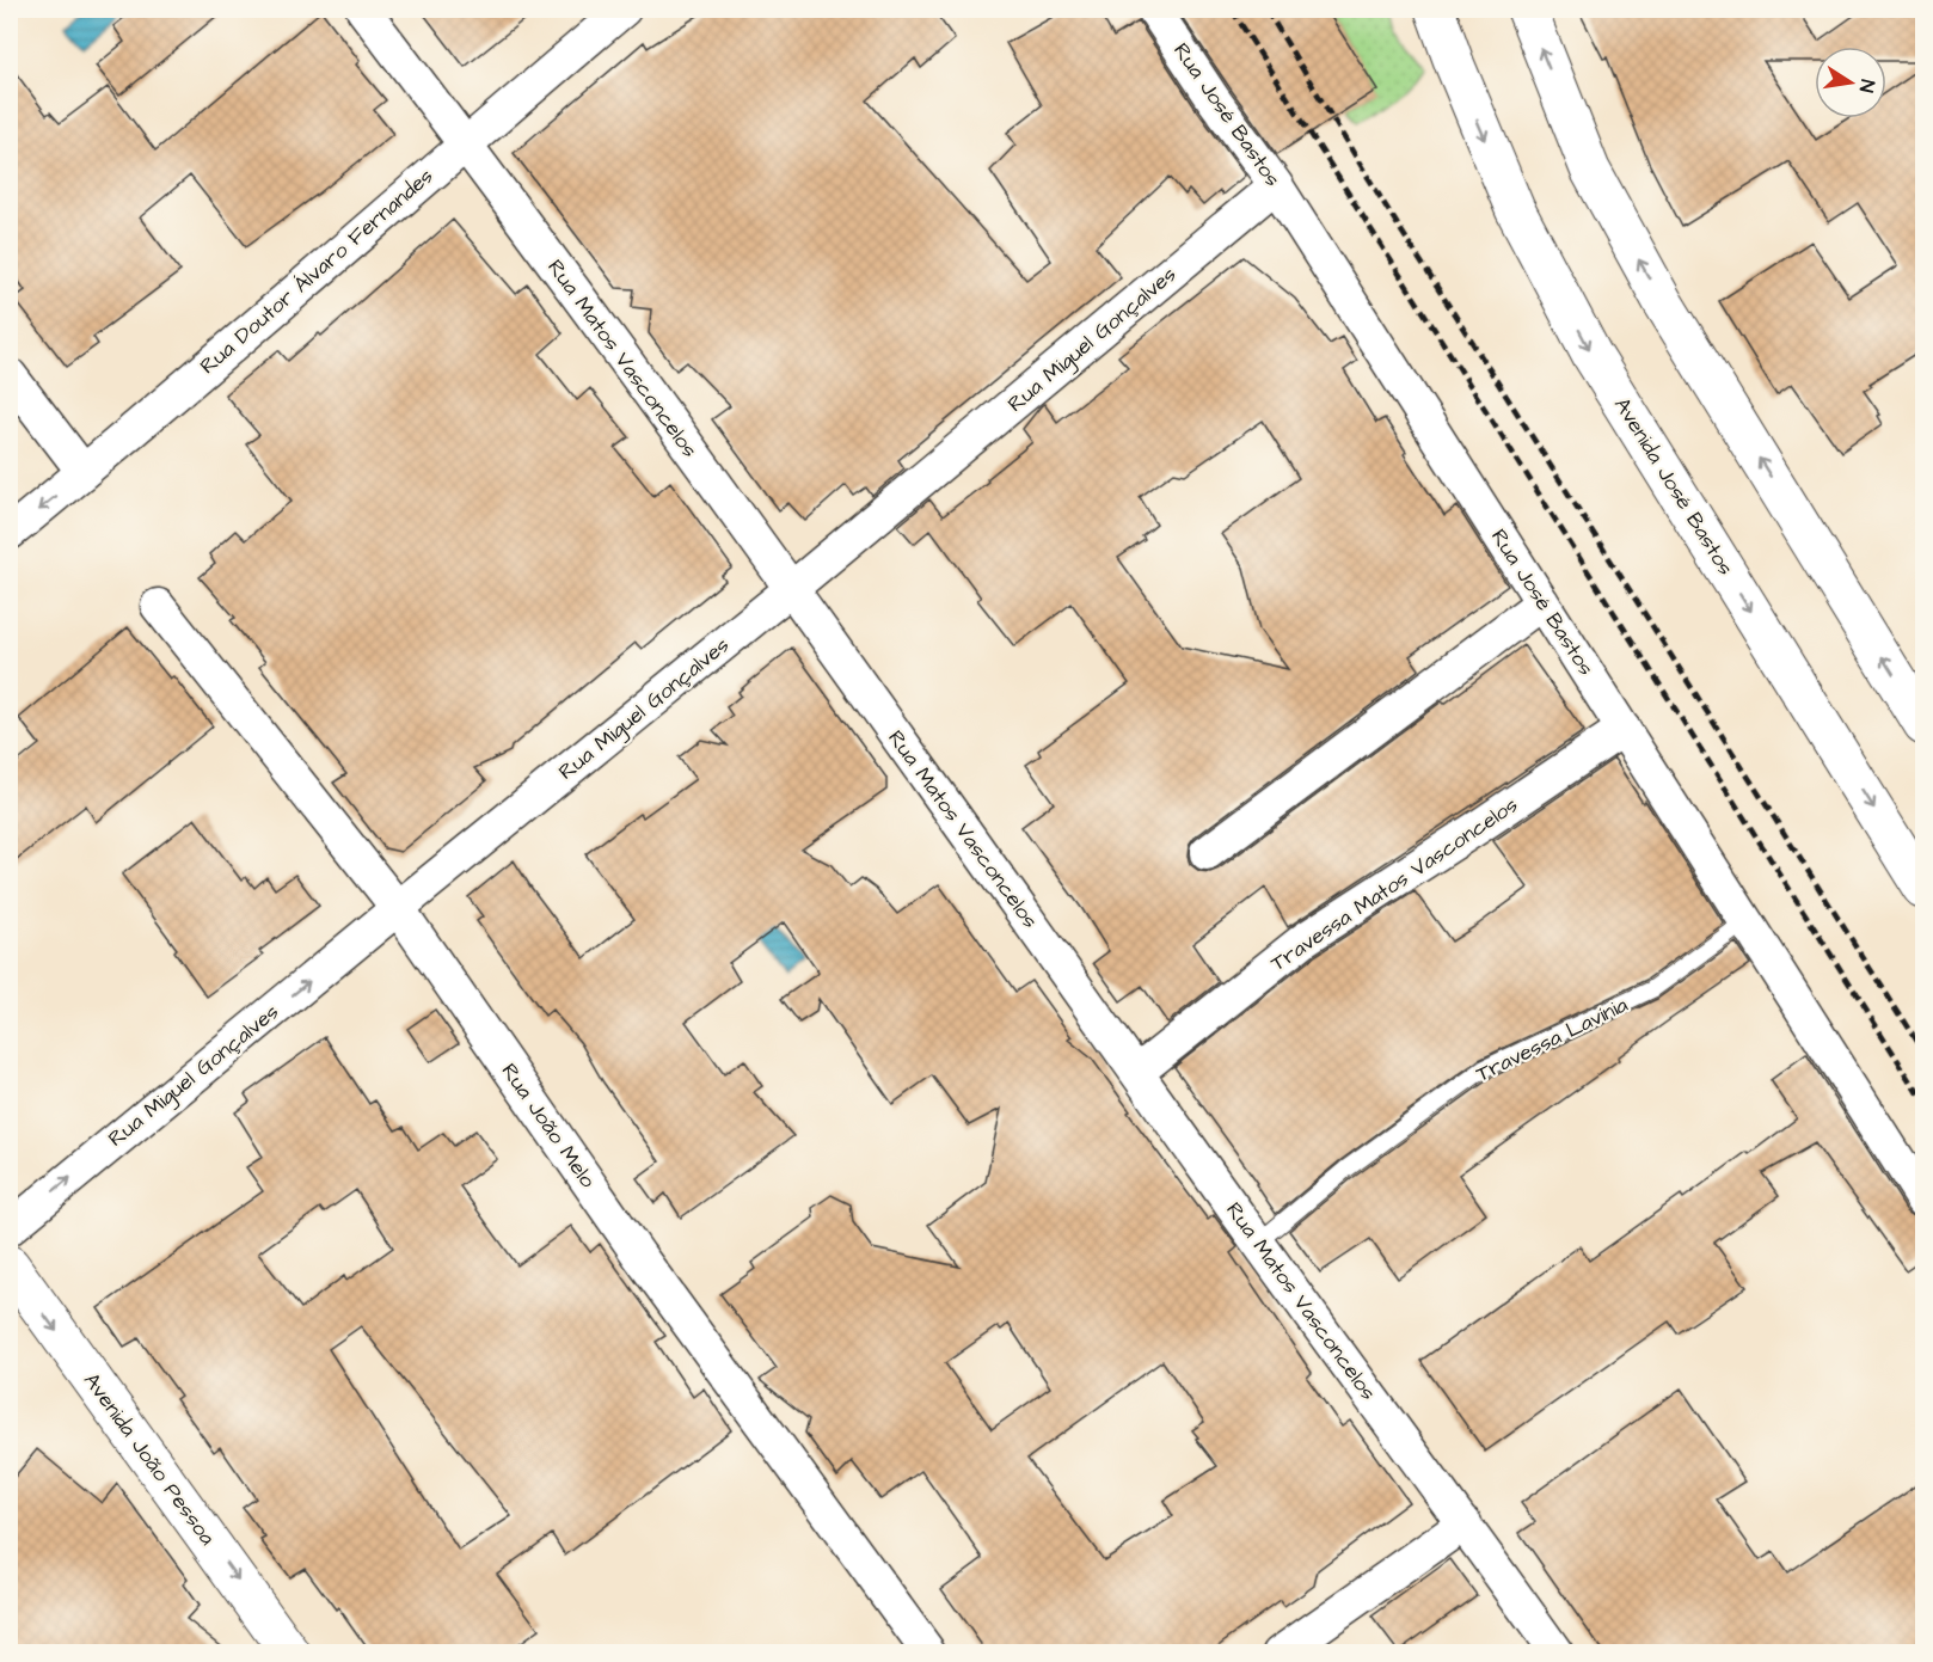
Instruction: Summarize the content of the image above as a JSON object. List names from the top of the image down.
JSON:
{
  "streets": {
    "main road": ["Avenida José Bastos", "Avenida João Pessoa"],
    "street": [
      "Rua José Bastos",
      "Rua Doutor Álvaro Fernandes",
      "Rua Miguel Gonçalves",
      "Rua Matos Vasconcelos",
      "Travessa Matos Vasconcelos",
      "Rua João Melo"
    ],
    "lane": ["Travessa Lavínia"]
  },
  "crossings": [
    ["Rua José Bastos", "Rua Miguel Gonçalves"],
    ["Rua José Bastos", "Travessa Matos Vasconcelos"],
    ["Rua José Bastos", "Travessa Lavínia"],
    ["Rua Doutor Álvaro Fernandes", "Rua Matos Vasconcelos"],
    ["Rua Miguel Gonçalves", "Rua Matos Vasconcelos"],
    ["Rua Miguel Gonçalves", "Rua João Melo"],
    ["Rua Matos Vasconcelos", "Travessa Matos Vasconcelos"],
    ["Rua Matos Vasconcelos", "Travessa Lavínia"]
  ],
  "one_way": ["Avenida João Pessoa"],
  "north": "right"
}
